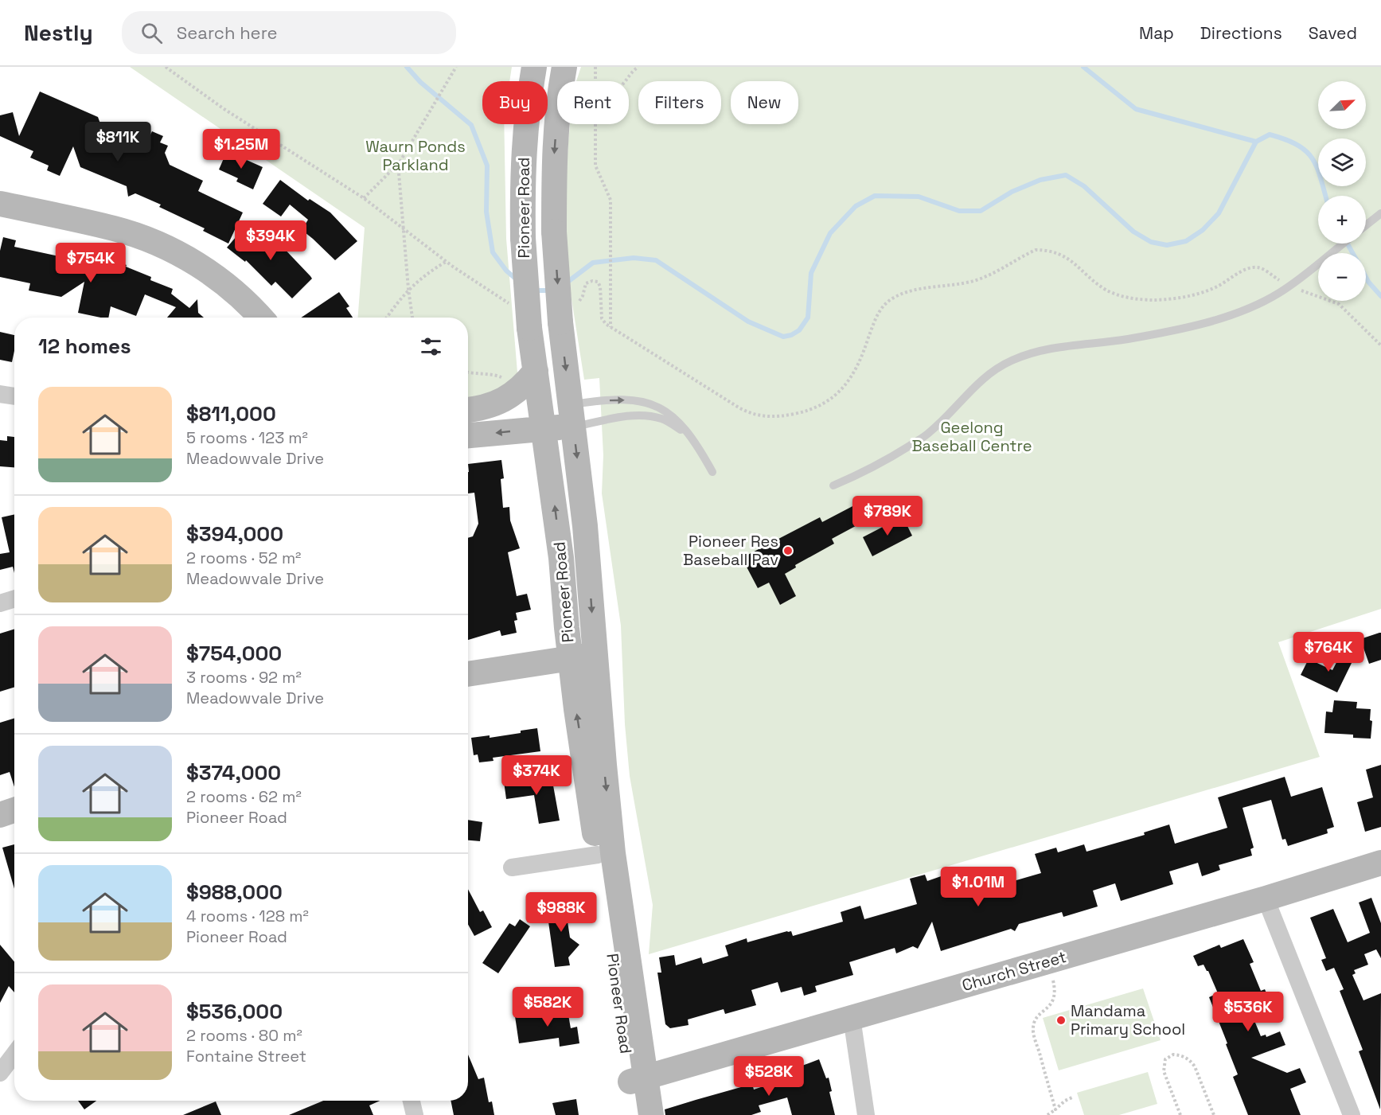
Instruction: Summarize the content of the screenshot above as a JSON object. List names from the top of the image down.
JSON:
{
  "streets": {
    "main road": ["Pioneer Road", "Church Street"]
  },
  "crossings": [
    ["Pioneer Road", "Church Street"]
  ],
  "parks": ["Waurn Ponds Parkland", "Geelong Baseball Centre"],
  "places": ["Pioneer Res Baseball Pav", "Mandama Primary School"],
  "north": "top right",
  "page": {
    "header": "Nestly",
    "search": "Search here",
    "nav": ["Map", "Directions", "Saved"],
    "map_buttons": ["+", "−"],
    "chip": [
      "Buy",
      "Rent",
      "Filters",
      "New"
    ],
    "price": [
      "$811K",
      "$1.25M",
      "$394K",
      "$754K",
      "$789K",
      "$764K",
      "$374K",
      "$1.01M",
      "$988K",
      "$582K",
      "$536K",
      "$528K"
    ],
    "heading": "12 homes",
    "list": [
      {
        "name": "$811,000",
        "note": "5 rooms · 123 m² · Meadowvale Drive"
      },
      {
        "name": "$394,000",
        "note": "2 rooms · 52 m² · Meadowvale Drive"
      },
      {
        "name": "$754,000",
        "note": "3 rooms · 92 m² · Meadowvale Drive"
      },
      {
        "name": "$374,000",
        "note": "2 rooms · 62 m² · Pioneer Road"
      },
      {
        "name": "$988,000",
        "note": "4 rooms · 128 m² · Pioneer Road"
      },
      {
        "name": "$536,000",
        "note": "2 rooms · 80 m² · Fontaine Street"
      }
    ]
  }
}
